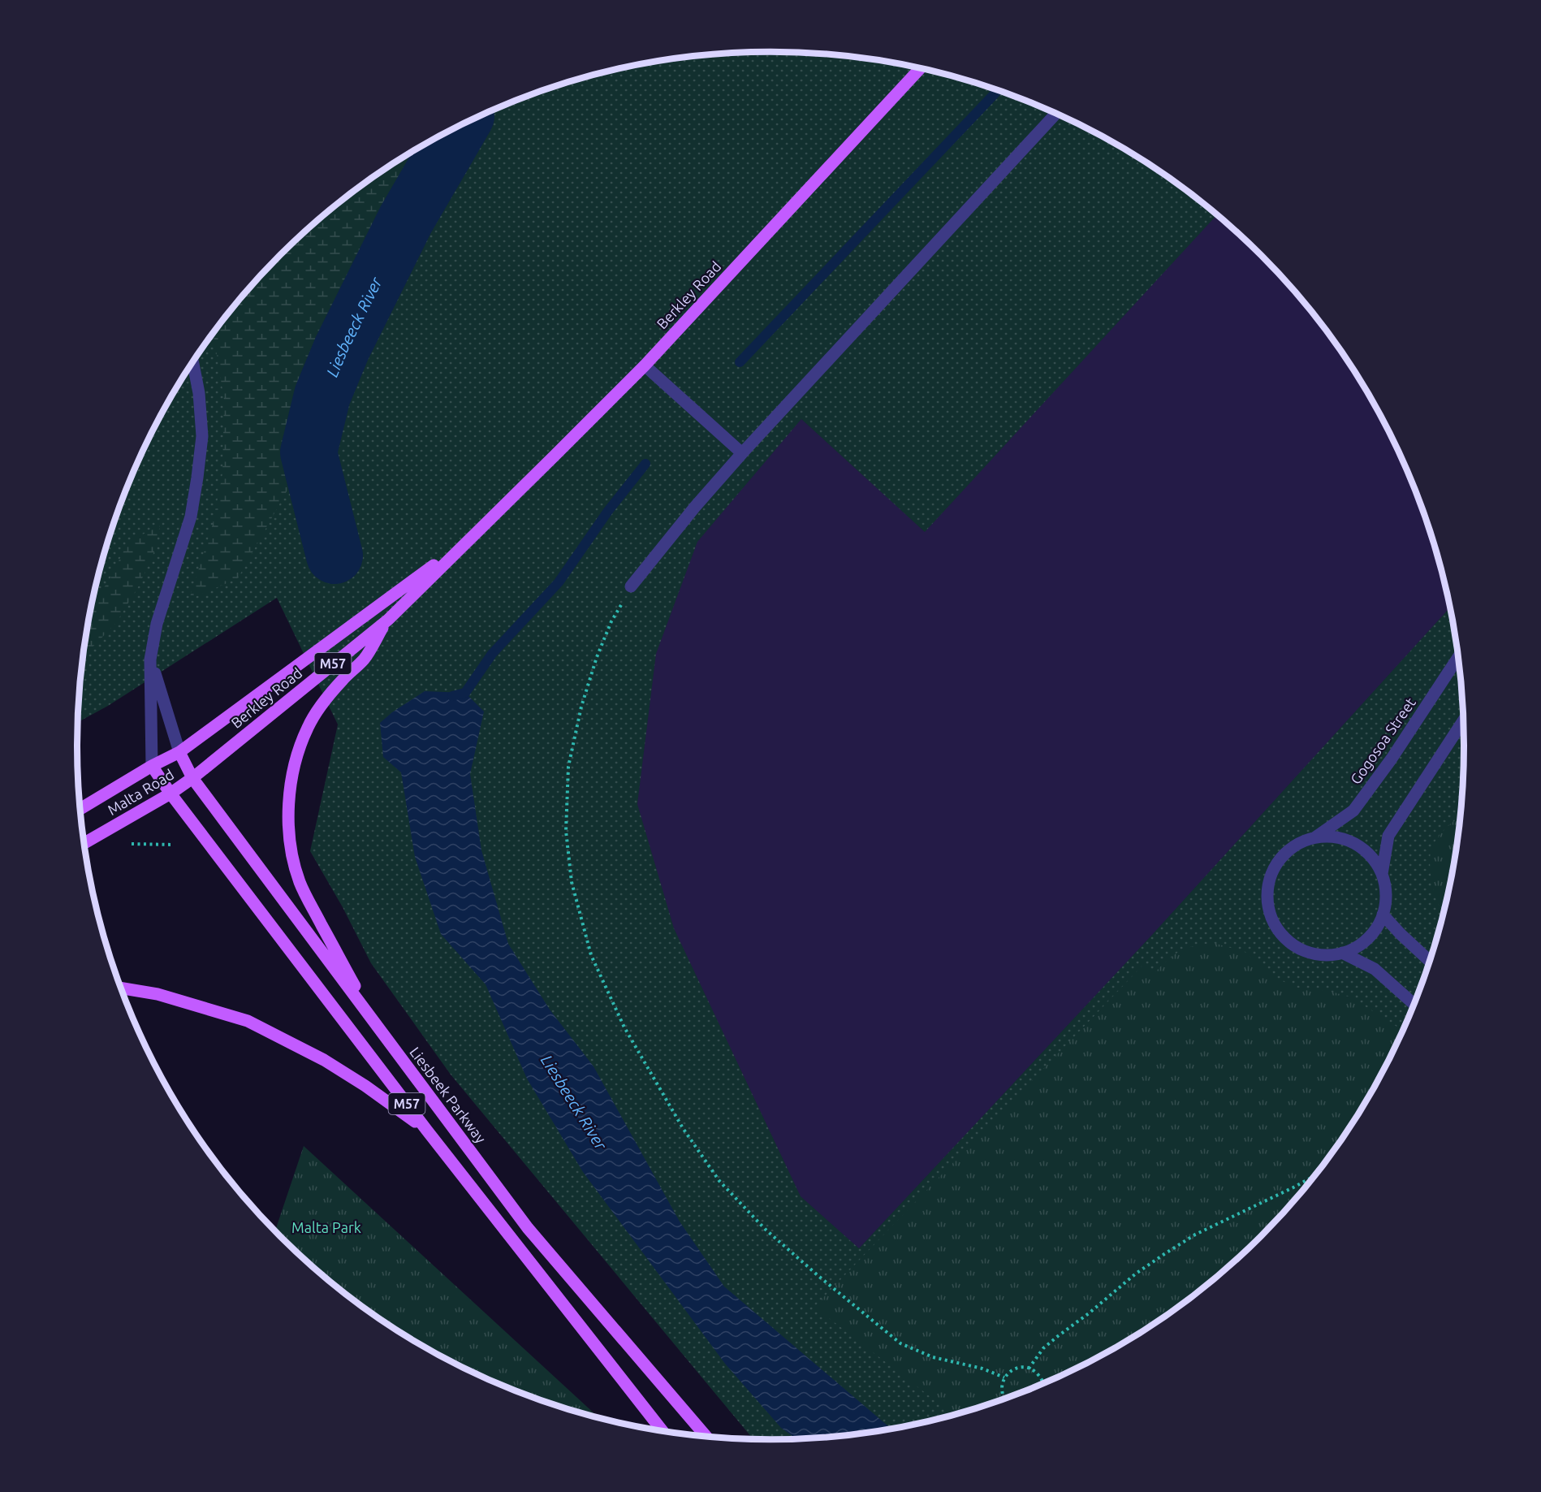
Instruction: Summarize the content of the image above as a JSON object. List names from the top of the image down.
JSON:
{
  "streets": {
    "main road": [
      "Berkley Road",
      "M57",
      "Malta Road",
      "Liesbeek Parkway"
    ],
    "street": ["Gogosoa Street"]
  },
  "crossings": [
    ["Berkley Road", "Malta Road"],
    ["Berkley Road", "Liesbeek Parkway"],
    ["M57", "Malta Road"],
    ["Malta Road", "Liesbeek Parkway"]
  ],
  "water": ["Liesbeeck River"],
  "parks": ["Malta Park"]
}
